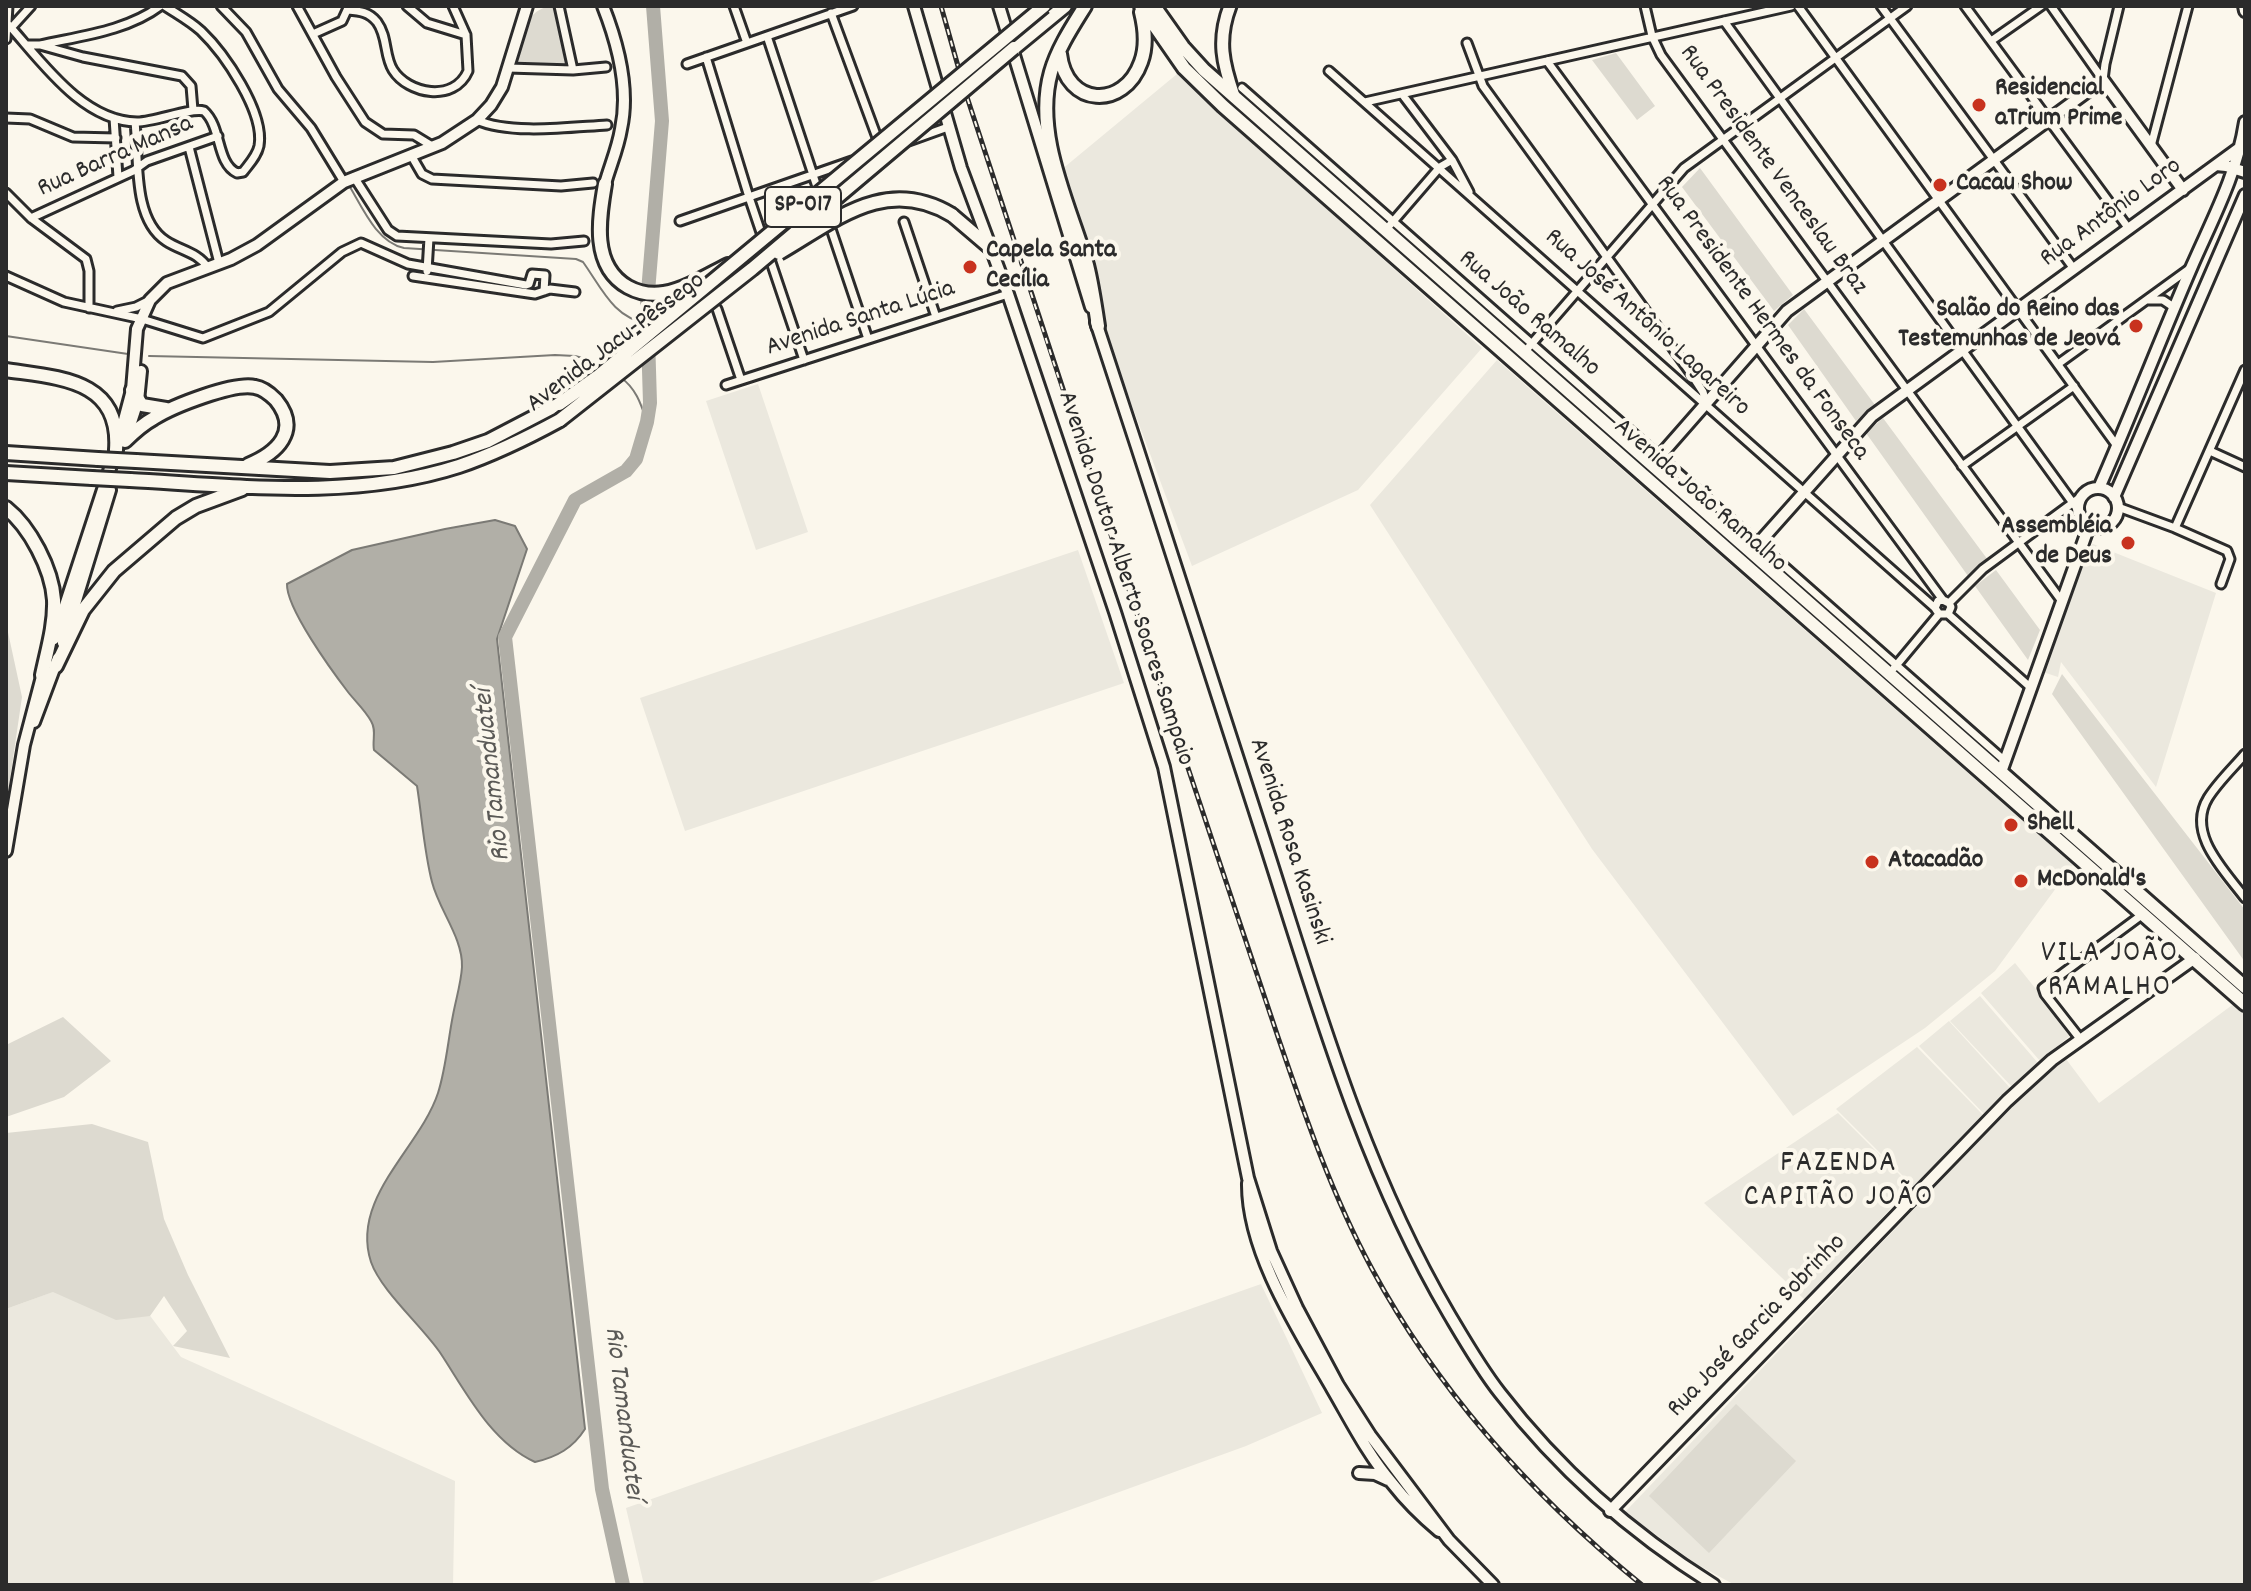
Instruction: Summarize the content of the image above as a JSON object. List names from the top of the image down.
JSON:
{
  "streets": {
    "highway": ["SP-017", "Avenida Jacu-Pêssego", "Avenida João Ramalho"],
    "main road": [
      "Rua Antônio Loro",
      "Avenida Doutor Alberto Soares Sampaio",
      "Avenida Rosa Kasinski",
      "Rua José Garcia Sobrinho"
    ],
    "street": [
      "Rua Barra Mansa",
      "Rua Presidente Venceslau Braz",
      "Rua Presidente Hermes da Fonseca",
      "Avenida Santa Lúcia",
      "Rua José Antônio Lagareiro"
    ]
  },
  "crossings": [
    ["Rua Presidente Venceslau Braz", "Rua Antônio Loro"],
    ["Rua Antônio Loro", "Rua Presidente Hermes da Fonseca"],
    ["Rua Antônio Loro", "Rua José Antônio Lagareiro"],
    ["Rua Antônio Loro", "Avenida João Ramalho"],
    ["Avenida Santa Lúcia", "Avenida Doutor Alberto Soares Sampaio"],
    ["Avenida João Ramalho", "Rua José Garcia Sobrinho"],
    ["Avenida Rosa Kasinski", "Rua José Garcia Sobrinho"]
  ],
  "districts": ["VILA JOÃO RAMALHO", "FAZENDA CAPITÃO JOÃO"],
  "water": ["Rio Tamanduateí"],
  "places": [
    "Residencial aTrium Prime",
    "Cacau Show",
    "Capela Santa Cecília",
    "Salão do Reino das Testemunhas de Jeová",
    "Assembléia de Deus",
    "Shell",
    "Atacadão",
    "McDonald's"
  ]
}
